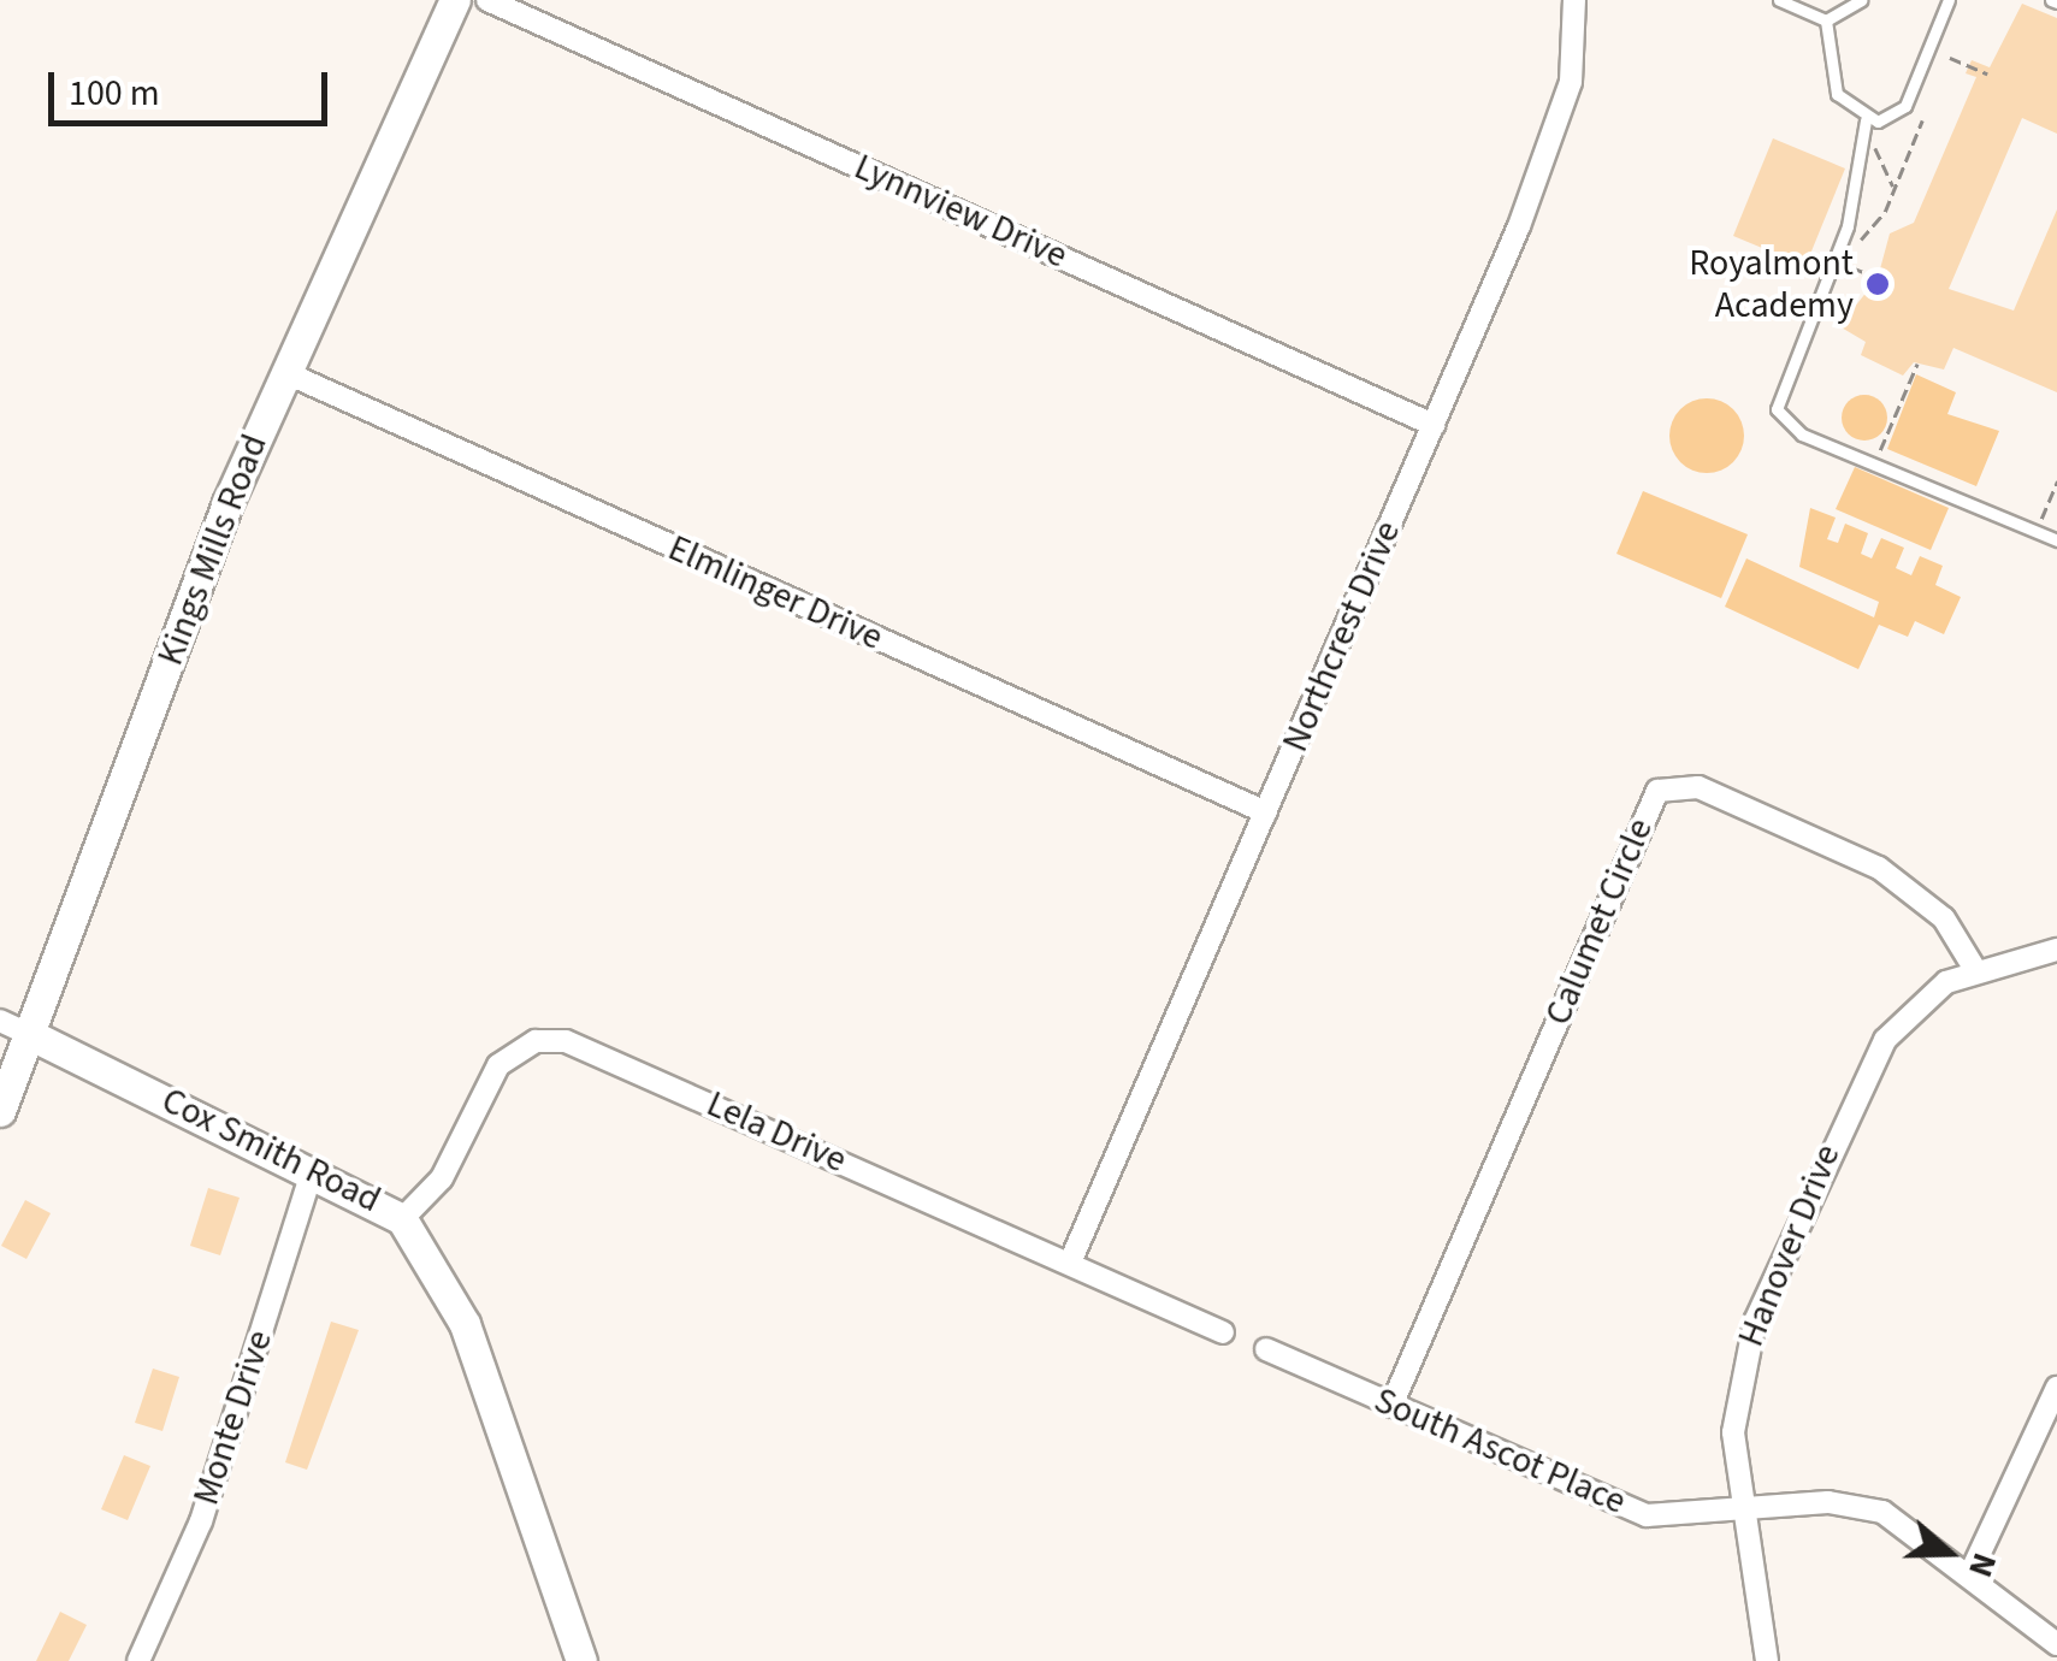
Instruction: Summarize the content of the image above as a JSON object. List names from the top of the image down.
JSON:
{
  "streets": {
    "street": [
      "Lynnview Drive",
      "Kings Mills Road",
      "Elmlinger Drive",
      "Northcrest Drive",
      "Calumet Circle",
      "Lela Drive",
      "Cox Smith Road",
      "Hanover Drive",
      "Monte Drive",
      "South Ascot Place"
    ]
  },
  "crossings": [
    ["Lynnview Drive", "Northcrest Drive"],
    ["Kings Mills Road", "Elmlinger Drive"],
    ["Kings Mills Road", "Cox Smith Road"],
    ["Elmlinger Drive", "Northcrest Drive"],
    ["Northcrest Drive", "Lela Drive"],
    ["Calumet Circle", "Hanover Drive"],
    ["Calumet Circle", "South Ascot Place"],
    ["Lela Drive", "Cox Smith Road"],
    ["Cox Smith Road", "Monte Drive"],
    ["Hanover Drive", "South Ascot Place"]
  ],
  "places": ["Royalmont Academy"],
  "scale_bar": "100 m",
  "north": "right"
}
